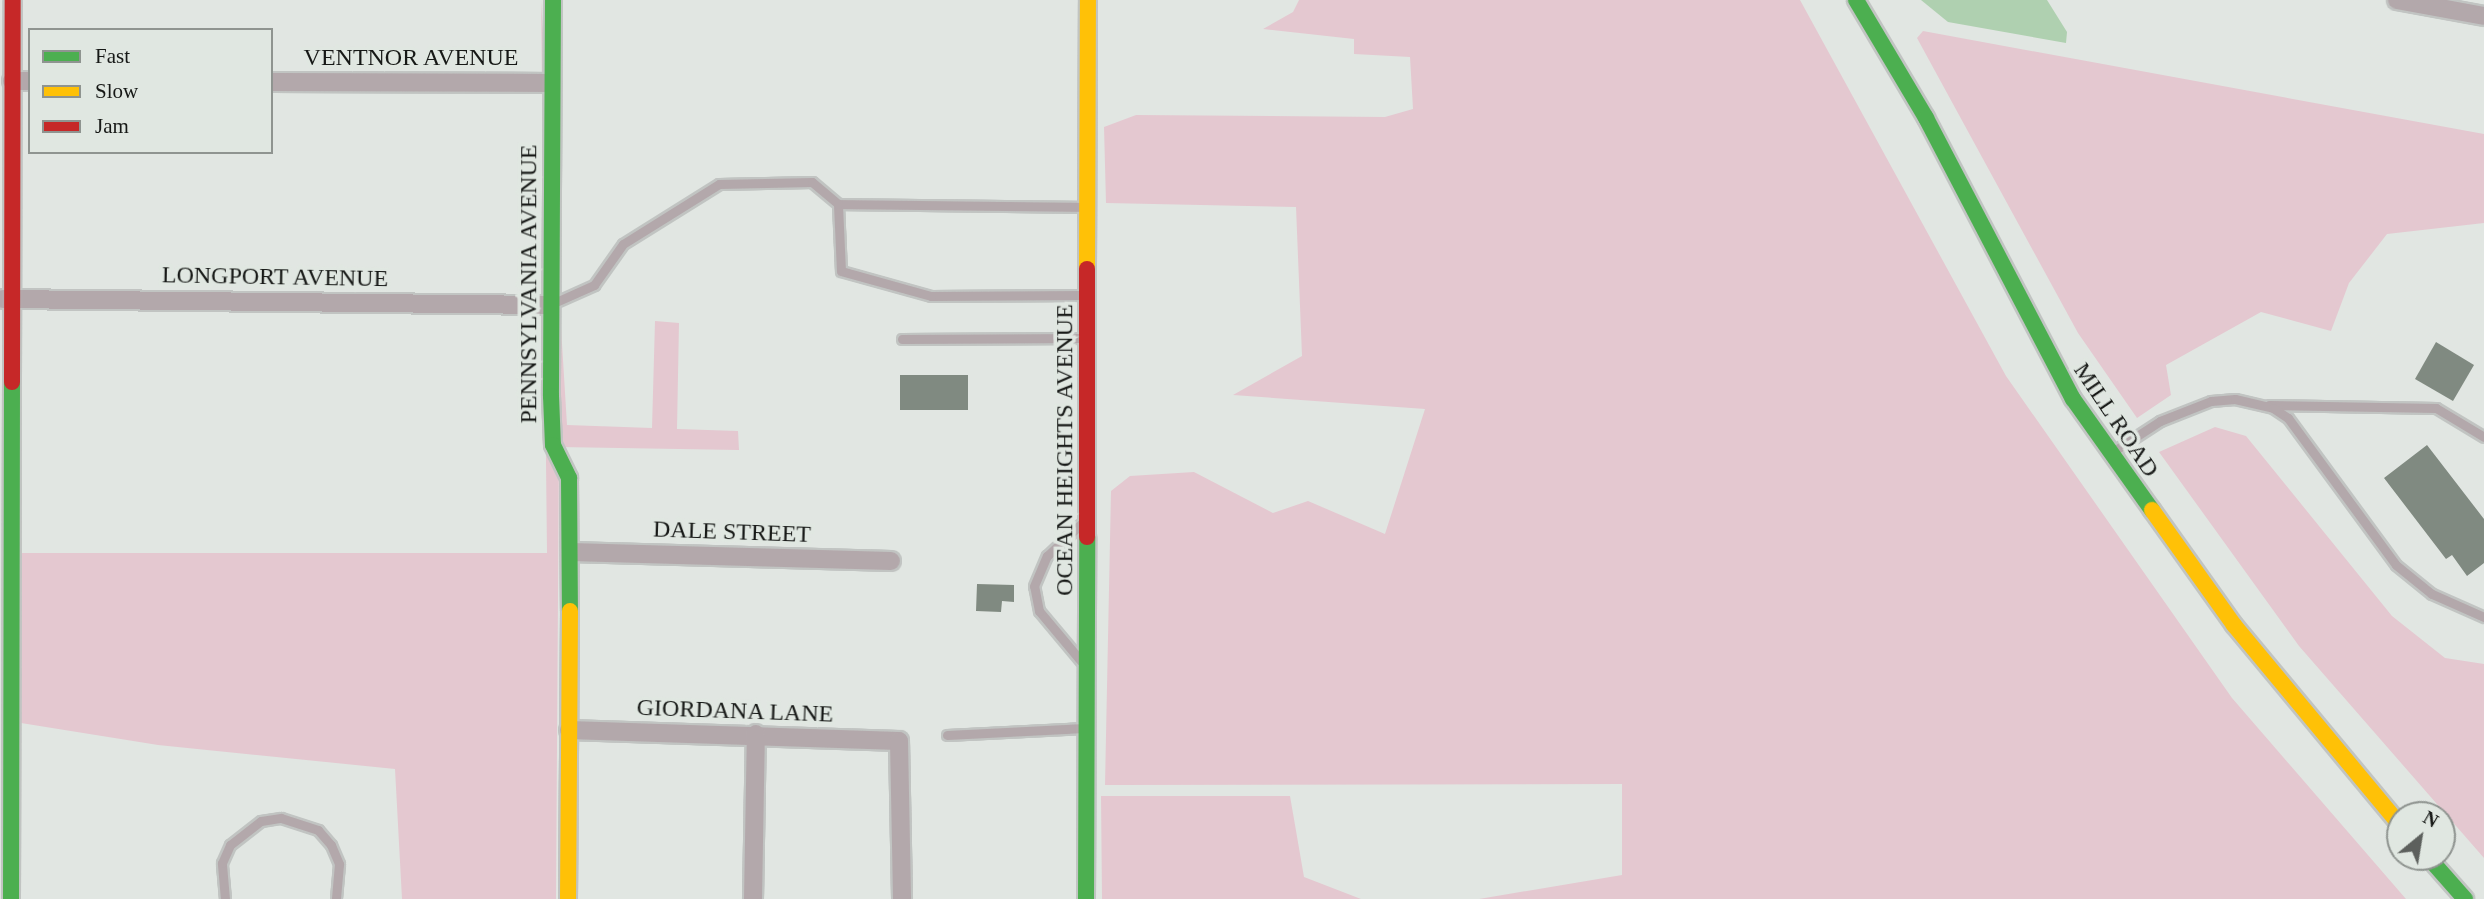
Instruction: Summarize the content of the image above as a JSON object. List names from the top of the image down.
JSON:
{
  "streets": {
    "street": [
      "VENTNOR AVENUE",
      "LONGPORT AVENUE",
      "PENNSYLVANIA AVENUE",
      "MILL ROAD",
      "OCEAN HEIGHTS AVENUE",
      "DALE STREET",
      "GIORDANA LANE"
    ]
  },
  "crossings": [
    ["VENTNOR AVENUE", "PENNSYLVANIA AVENUE"],
    ["LONGPORT AVENUE", "PENNSYLVANIA AVENUE"],
    ["PENNSYLVANIA AVENUE", "DALE STREET"],
    ["PENNSYLVANIA AVENUE", "GIORDANA LANE"]
  ],
  "legend": ["Fast", "Slow", "Jam"],
  "north": "top right"
}
